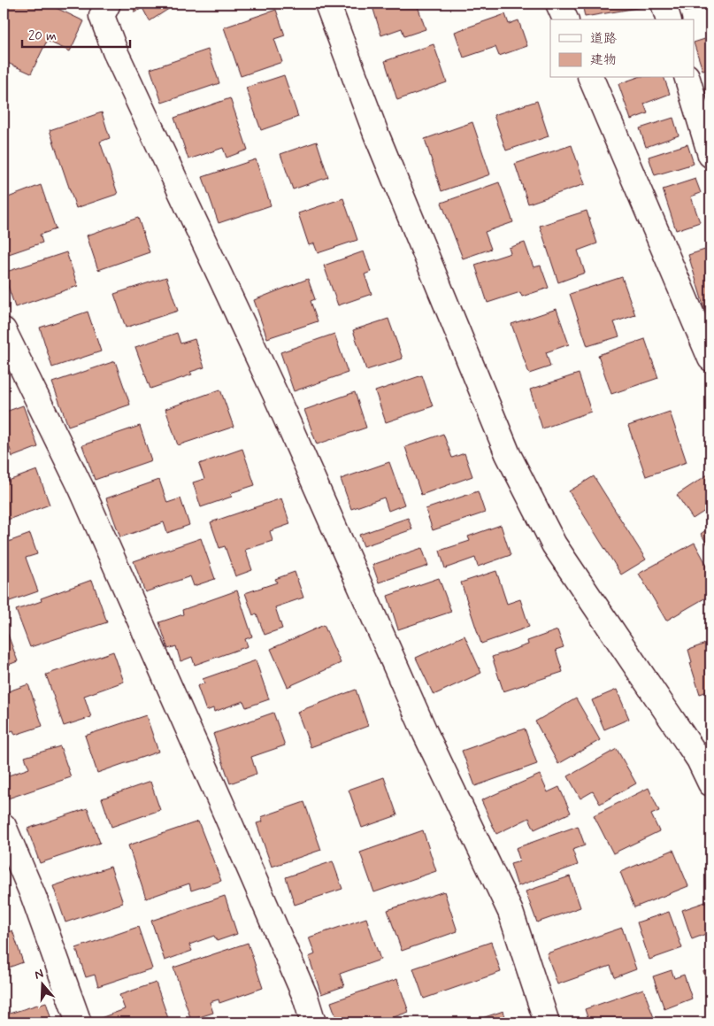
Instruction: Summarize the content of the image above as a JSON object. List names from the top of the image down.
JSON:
{
  "legend": ["道路", "建物"],
  "scale_bar": "20 m",
  "north": "top"
}
